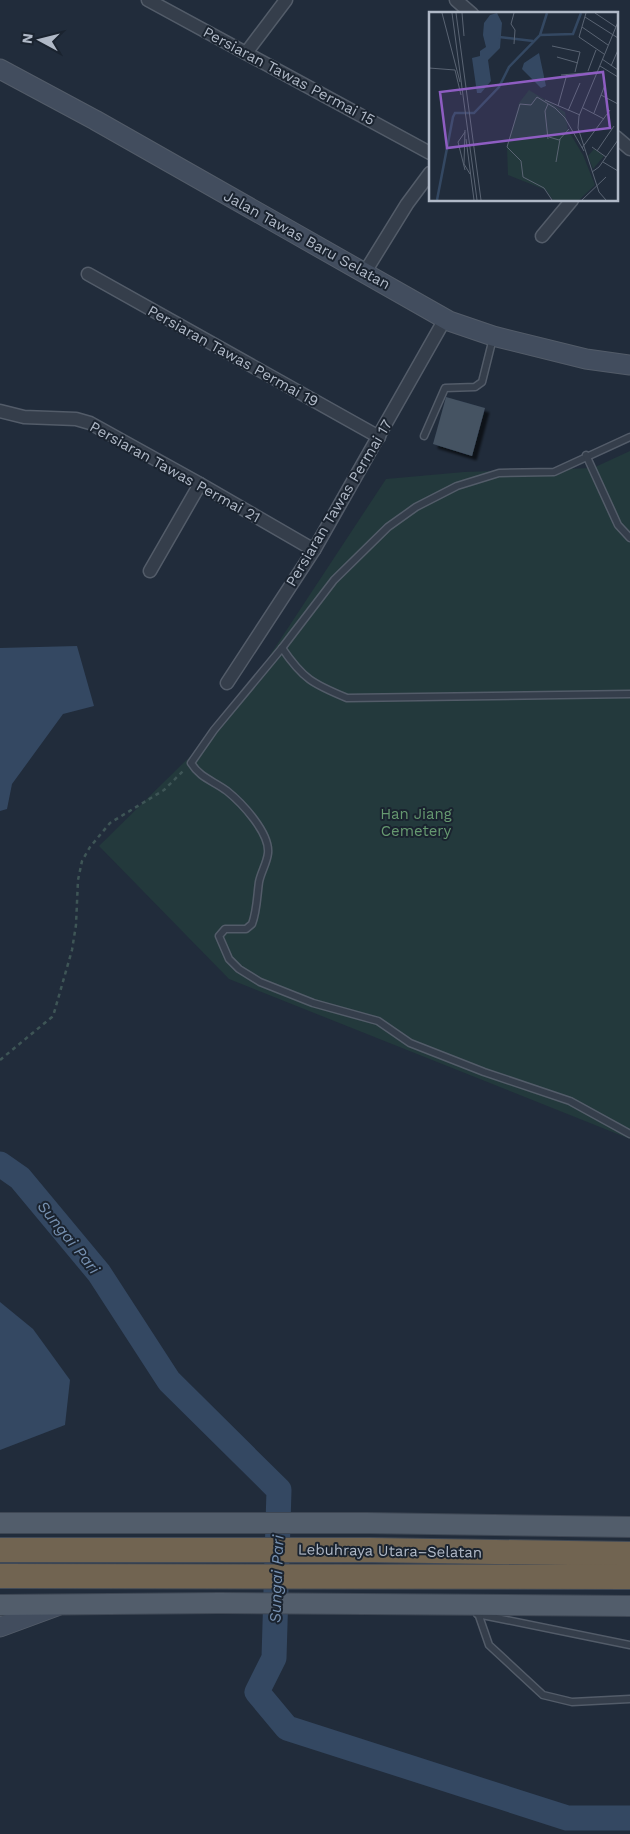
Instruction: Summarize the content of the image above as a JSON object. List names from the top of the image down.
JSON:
{
  "streets": {
    "highway": ["Lebuhraya Utara–Selatan"],
    "street": [
      "Persiaran Tawas Permai 15",
      "Jalan Tawas Baru Selatan",
      "Persiaran Tawas Permai 19",
      "Persiaran Tawas Permai 21",
      "Persiaran Tawas Permai 17"
    ]
  },
  "crossings": [
    ["Jalan Tawas Baru Selatan", "Persiaran Tawas Permai 17"],
    ["Persiaran Tawas Permai 19", "Persiaran Tawas Permai 17"],
    ["Persiaran Tawas Permai 21", "Persiaran Tawas Permai 17"]
  ],
  "water": ["Sungai Pari"],
  "parks": ["Han Jiang Cemetery"],
  "north": "left"
}
